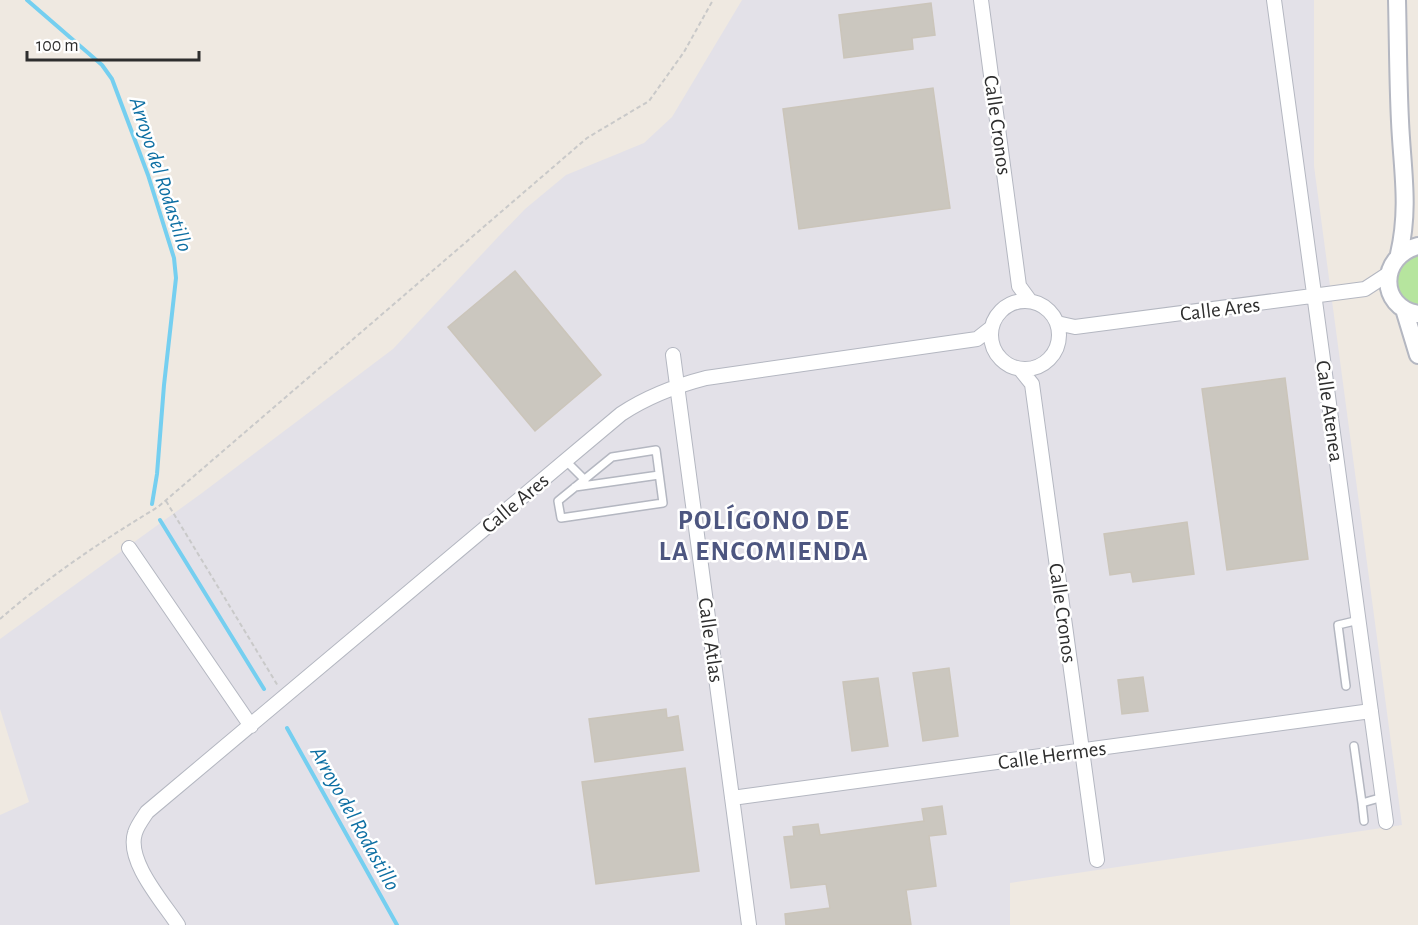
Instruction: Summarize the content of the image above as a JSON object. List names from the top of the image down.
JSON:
{
  "streets": {
    "street": [
      "Calle Cronos",
      "Calle Ares",
      "Calle Atenea",
      "Calle Atlas",
      "Calle Hermes"
    ]
  },
  "crossings": [
    ["Calle Cronos", "Calle Ares"],
    ["Calle Cronos", "Calle Hermes"],
    ["Calle Ares", "Calle Atenea"],
    ["Calle Ares", "Calle Atlas"],
    ["Calle Atenea", "Calle Hermes"],
    ["Calle Atlas", "Calle Hermes"]
  ],
  "districts": ["POLÍGONO DE LA ENCOMIENDA"],
  "water": ["Arroyo del Rodastillo"],
  "scale_bar": "100 m"
}
